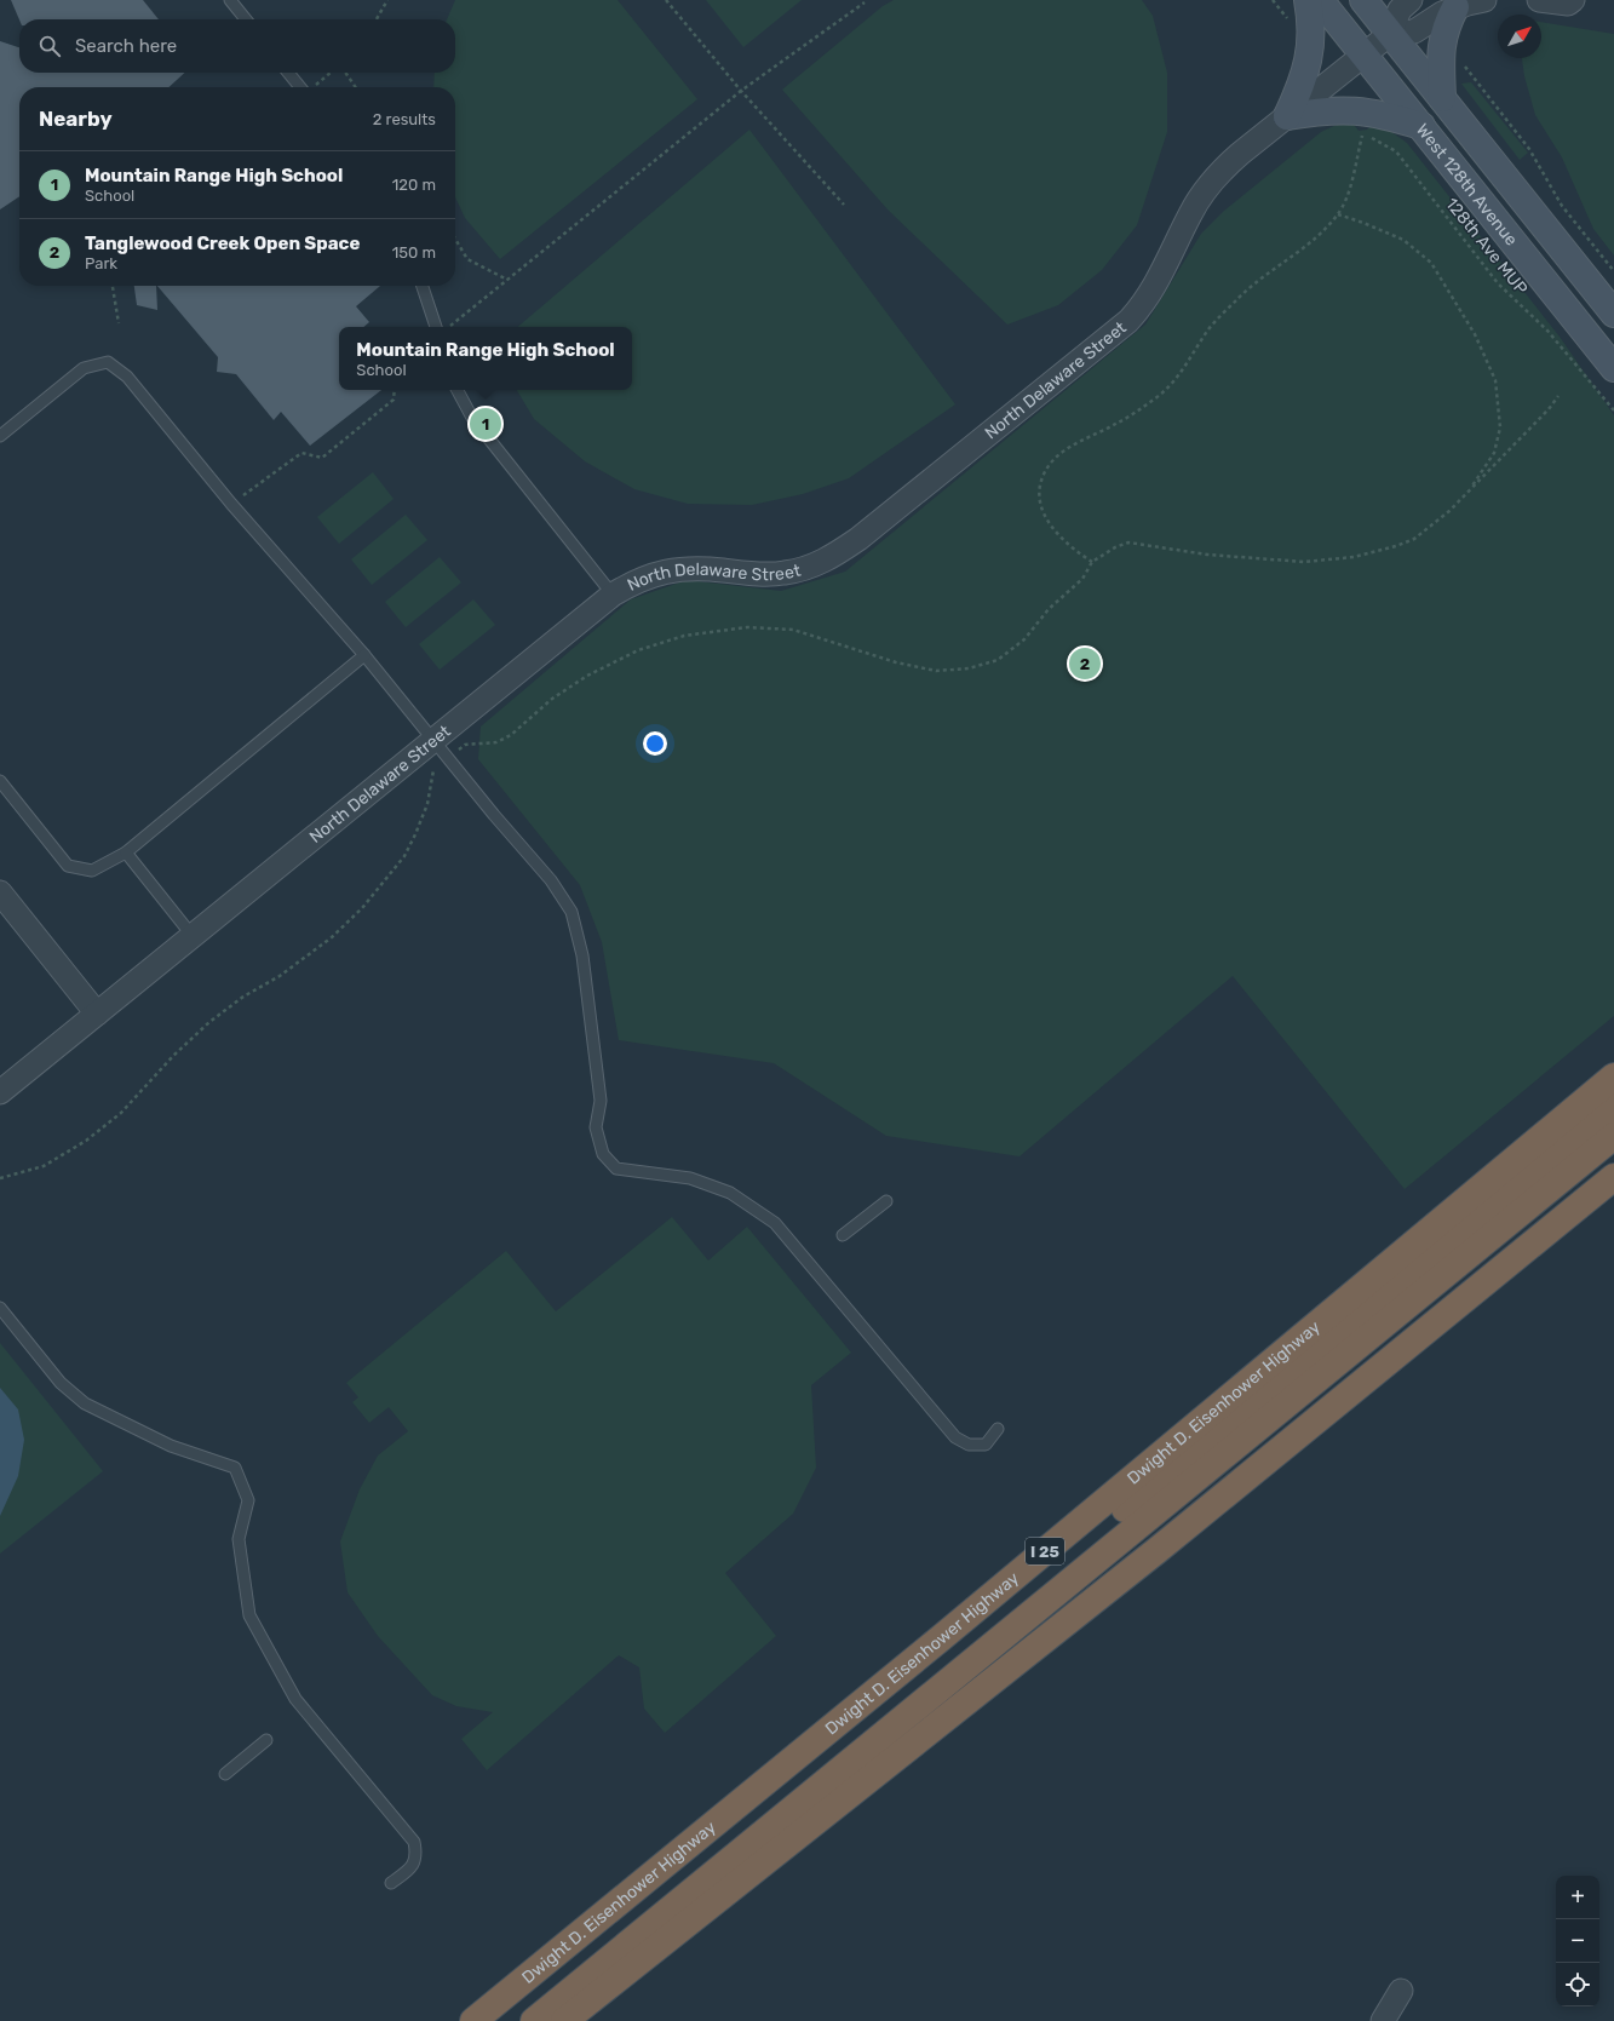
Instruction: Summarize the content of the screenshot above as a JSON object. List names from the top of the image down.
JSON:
{
  "streets": {
    "highway": ["Dwight D. Eisenhower Highway", "I 25"],
    "main road": ["West 128th Avenue"],
    "street": ["North Delaware Street"],
    "path": ["128th Ave MUP"]
  },
  "crossings": [
    ["West 128th Avenue", "North Delaware Street"]
  ],
  "north": "top right",
  "page": {
    "search": "Search here",
    "heading": ["Nearby", "2 results"],
    "list": [
      {
        "mark": "1",
        "name": "Mountain Range High School",
        "note": "School",
        "value": "120 m"
      },
      {
        "mark": "2",
        "name": "Tanglewood Creek Open Space",
        "note": "Park",
        "value": "150 m"
      }
    ],
    "popup": ["Mountain Range High School", "School"],
    "pins": ["1", "2"],
    "map_buttons": ["+", "−"]
  }
}
